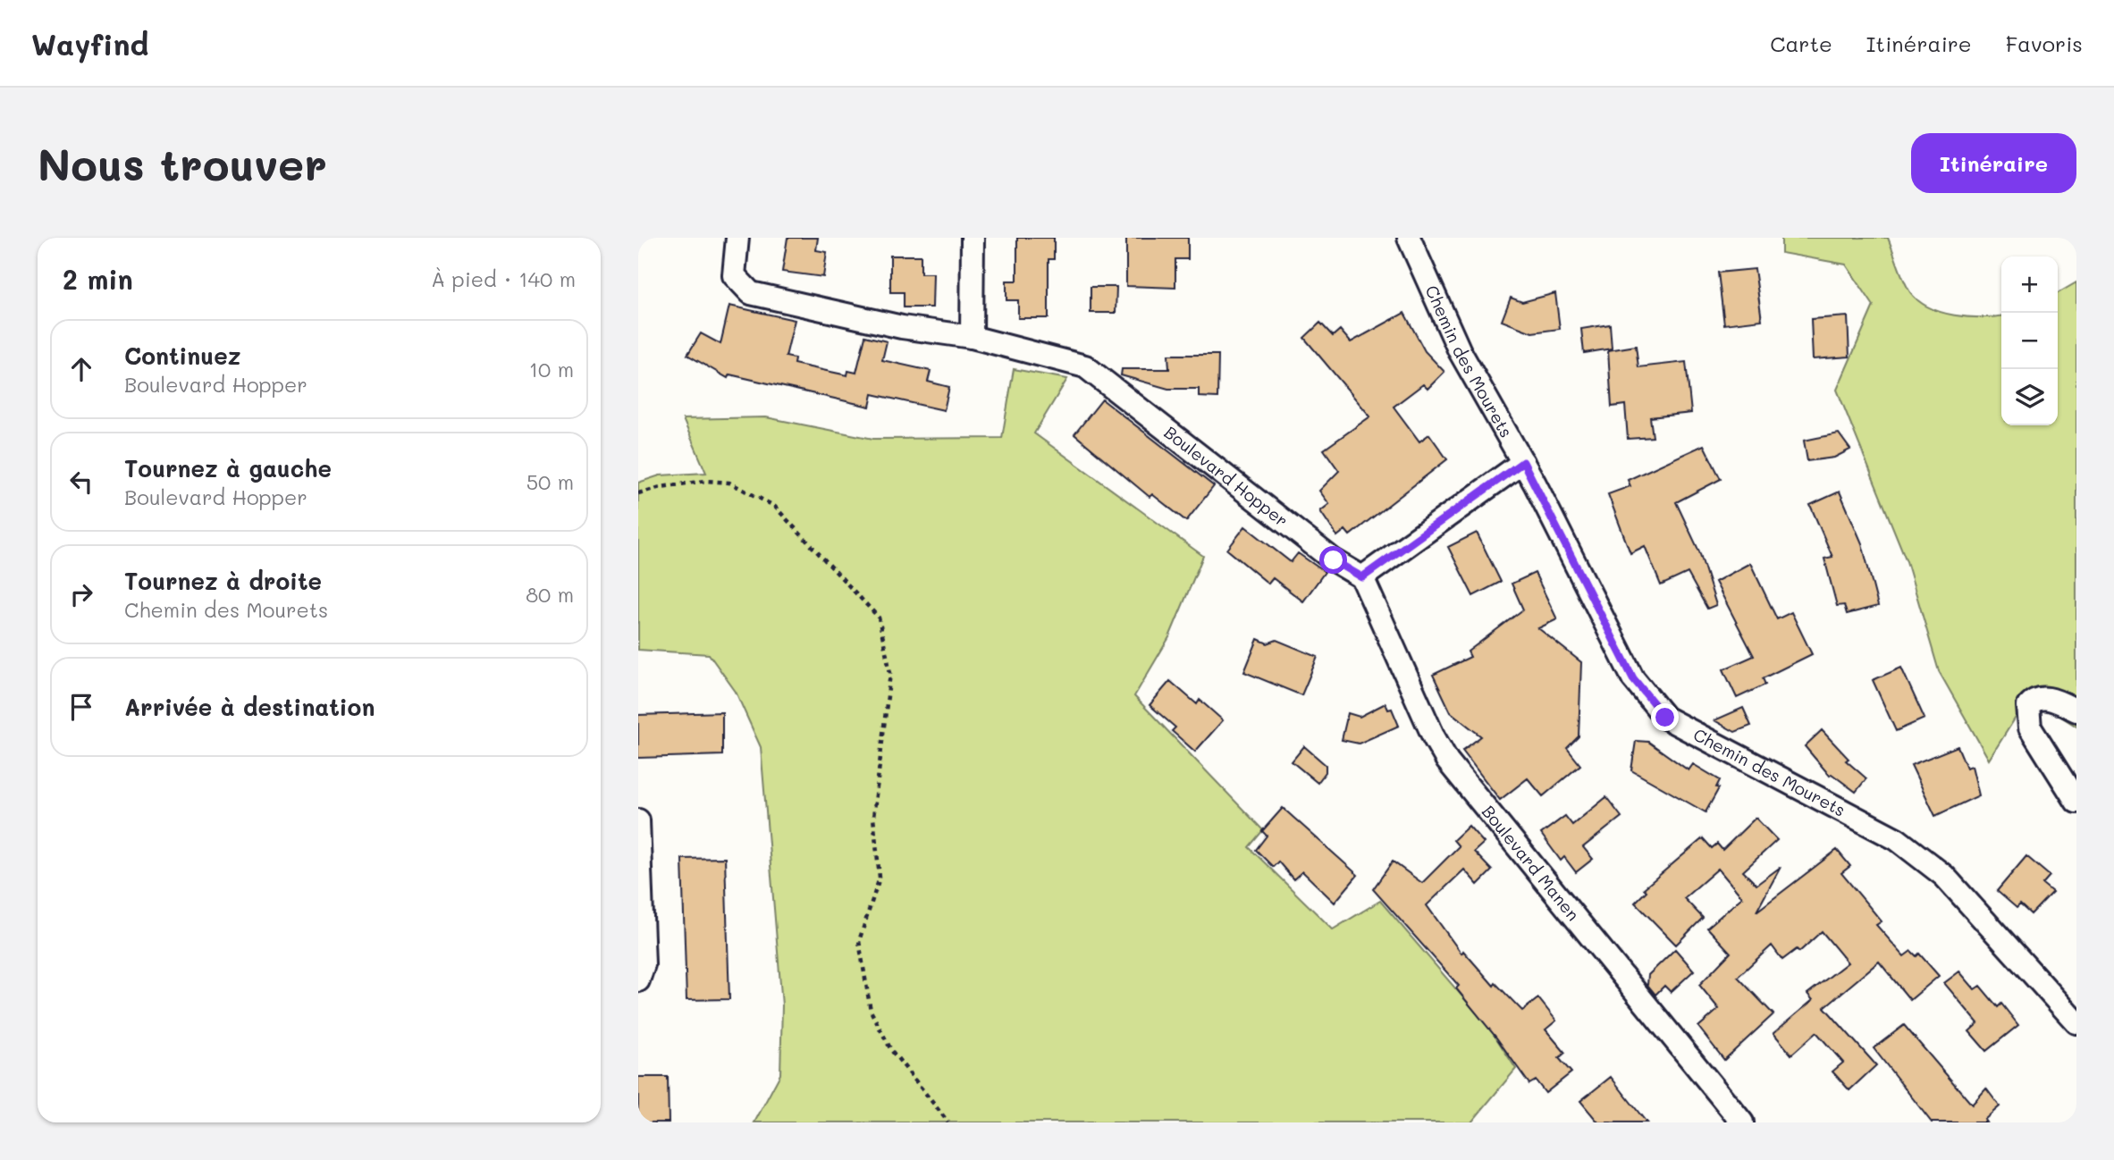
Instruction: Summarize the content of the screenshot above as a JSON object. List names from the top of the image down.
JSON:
{
  "streets": {
    "street": ["Chemin des Mourets", "Boulevard Hopper", "Boulevard Manen"]
  },
  "crossings": [
    ["Boulevard Hopper", "Boulevard Manen"]
  ],
  "page": {
    "header": "Wayfind",
    "nav": ["Carte", "Itinéraire", "Favoris"],
    "buttons": "Itinéraire",
    "title": "Nous trouver",
    "heading": ["2 min", "À pied · 140 m"],
    "map_buttons": ["+", "−"],
    "list": [
      ["Continuez", "Boulevard Hopper", "10 m"],
      ["Tournez à gauche", "Boulevard Hopper", "50 m"],
      ["Tournez à droite", "Chemin des Mourets", "80 m"],
      "Arrivée à destination"
    ]
  }
}
